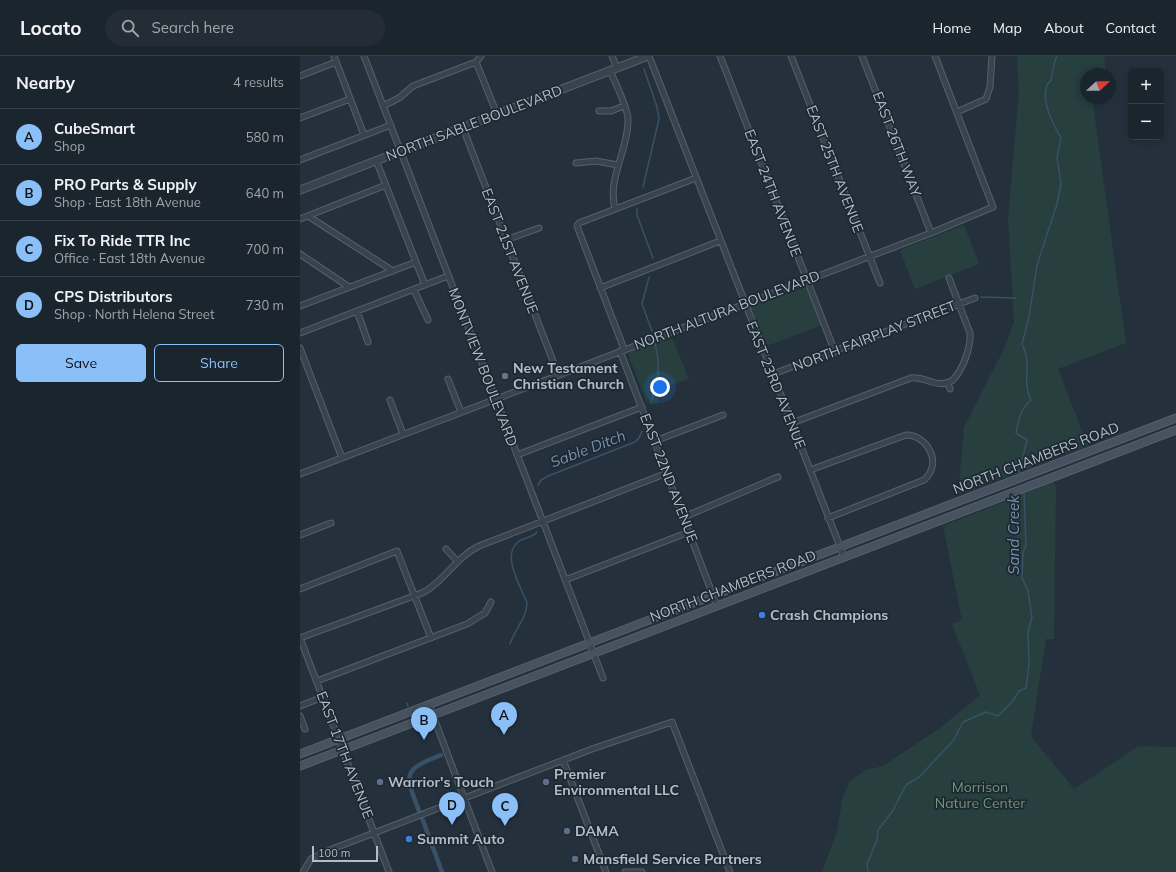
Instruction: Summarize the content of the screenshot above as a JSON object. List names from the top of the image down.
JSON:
{
  "streets": {
    "main road": ["NORTH CHAMBERS ROAD"],
    "street": [
      "NORTH SABLE BOULEVARD",
      "EAST 26TH WAY",
      "EAST 25TH AVENUE",
      "EAST 24TH AVENUE",
      "EAST 21ST AVENUE",
      "NORTH ALTURA BOULEVARD",
      "NORTH FAIRPLAY STREET",
      "MONTVIEW BOULEVARD",
      "EAST 23RD AVENUE",
      "EAST 22ND AVENUE",
      "EAST 17TH AVENUE"
    ]
  },
  "crossings": [
    ["NORTH SABLE BOULEVARD", "EAST 21ST AVENUE"],
    ["NORTH SABLE BOULEVARD", "MONTVIEW BOULEVARD"],
    ["NORTH SABLE BOULEVARD", "EAST 23RD AVENUE"],
    ["EAST 26TH WAY", "NORTH ALTURA BOULEVARD"],
    ["EAST 25TH AVENUE", "NORTH ALTURA BOULEVARD"],
    ["EAST 24TH AVENUE", "NORTH ALTURA BOULEVARD"],
    ["EAST 24TH AVENUE", "NORTH FAIRPLAY STREET"],
    ["EAST 21ST AVENUE", "NORTH ALTURA BOULEVARD"],
    ["NORTH ALTURA BOULEVARD", "MONTVIEW BOULEVARD"],
    ["NORTH ALTURA BOULEVARD", "EAST 23RD AVENUE"],
    ["NORTH ALTURA BOULEVARD", "EAST 22ND AVENUE"],
    ["NORTH FAIRPLAY STREET", "EAST 23RD AVENUE"],
    ["MONTVIEW BOULEVARD", "NORTH CHAMBERS ROAD"],
    ["EAST 23RD AVENUE", "NORTH CHAMBERS ROAD"],
    ["NORTH CHAMBERS ROAD", "EAST 22ND AVENUE"],
    ["NORTH CHAMBERS ROAD", "EAST 17TH AVENUE"]
  ],
  "water": ["Sable Ditch", "Sand Creek"],
  "parks": ["Morrison Nature Center"],
  "places": [
    "New Testament Christian Church",
    "Crash Champions",
    "Warrior's Touch",
    "Premier Environmental LLC",
    "DAMA",
    "Summit Auto",
    "Mansfield Service Partners"
  ],
  "scale_bar": "100 m",
  "north": "right",
  "page": {
    "header": "Locato",
    "search": "Search here",
    "nav": [
      "Home",
      "Map",
      "About",
      "Contact"
    ],
    "heading": ["Nearby", "4 results"],
    "map_buttons": ["+", "−"],
    "list": [
      {
        "mark": "A",
        "name": "CubeSmart",
        "note": "Shop",
        "value": "580 m"
      },
      {
        "mark": "B",
        "name": "PRO Parts & Supply",
        "note": "Shop · East 18th Avenue",
        "value": "640 m"
      },
      {
        "mark": "C",
        "name": "Fix To Ride TTR Inc",
        "note": "Office · East 18th Avenue",
        "value": "700 m"
      },
      {
        "mark": "D",
        "name": "CPS Distributors",
        "note": "Shop · North Helena Street",
        "value": "730 m"
      }
    ],
    "buttons": ["Save", "Share"],
    "pins": [
      "A",
      "B",
      "D",
      "C"
    ],
    "scale": "100 m"
  }
}
